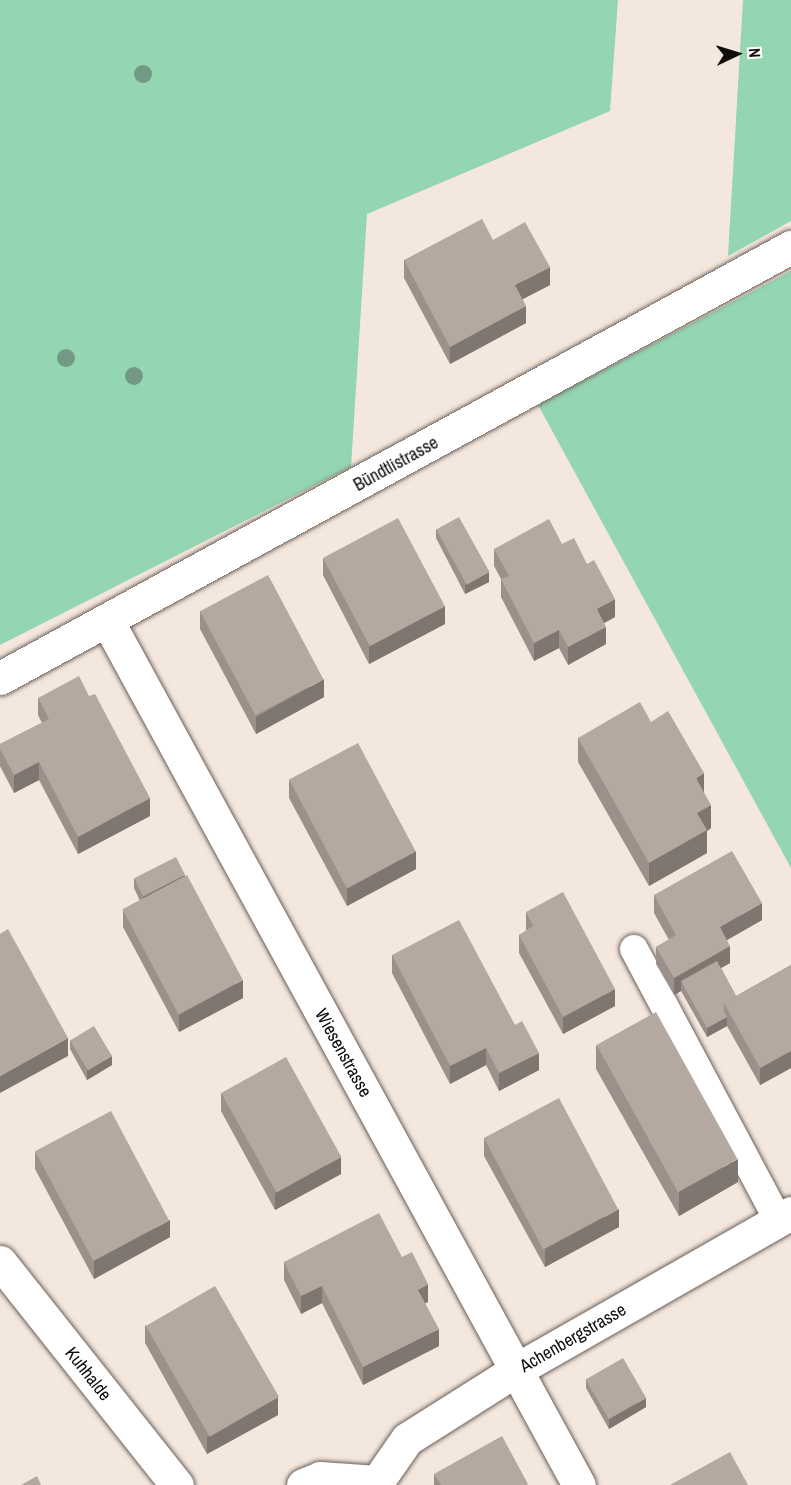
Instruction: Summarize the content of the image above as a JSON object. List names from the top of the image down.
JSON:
{
  "streets": {
    "street": [
      "Bündtlistrasse",
      "Wiesenstrasse",
      "Achenbergstrasse",
      "Kuhhalde"
    ]
  },
  "crossings": [
    ["Bündtlistrasse", "Wiesenstrasse"],
    ["Wiesenstrasse", "Achenbergstrasse"]
  ],
  "north": "right"
}
